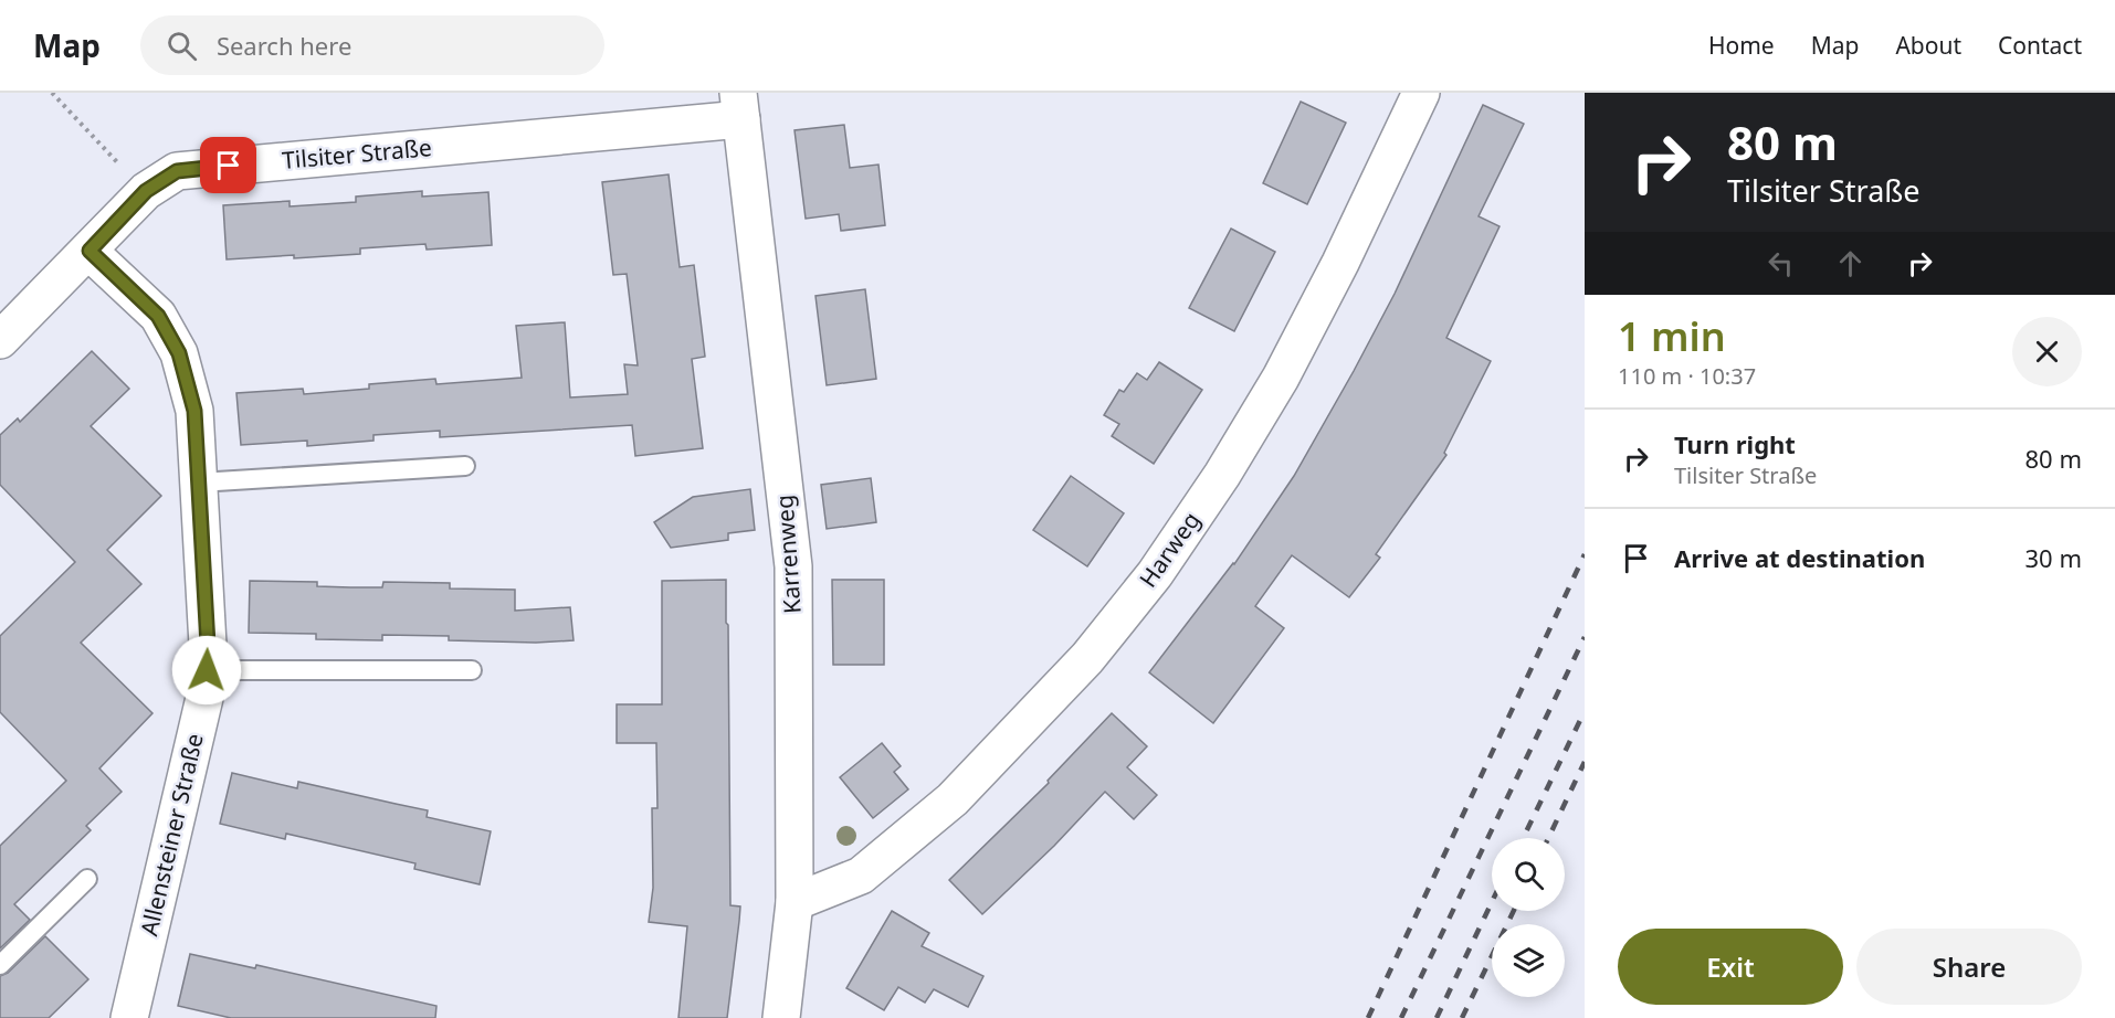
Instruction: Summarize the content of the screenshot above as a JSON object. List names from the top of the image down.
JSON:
{
  "streets": {
    "street": [
      "Tilsiter Straße",
      "Harweg",
      "Karrenweg",
      "Allensteiner Straße"
    ]
  },
  "crossings": [
    ["Tilsiter Straße", "Karrenweg"],
    ["Tilsiter Straße", "Allensteiner Straße"],
    ["Harweg", "Karrenweg"]
  ],
  "page": {
    "header": "Map",
    "search": "Search here",
    "nav": [
      "Home",
      "Map",
      "About",
      "Contact"
    ],
    "turn": ["80 m", "Tilsiter Straße"],
    "heading": ["1 min", "110 m · 10:37"],
    "list": [
      {
        "name": "Turn right",
        "note": "Tilsiter Straße",
        "value": "80 m"
      },
      {
        "name": "Arrive at destination",
        "value": "30 m"
      }
    ],
    "buttons": ["Exit", "Share"]
  }
}
